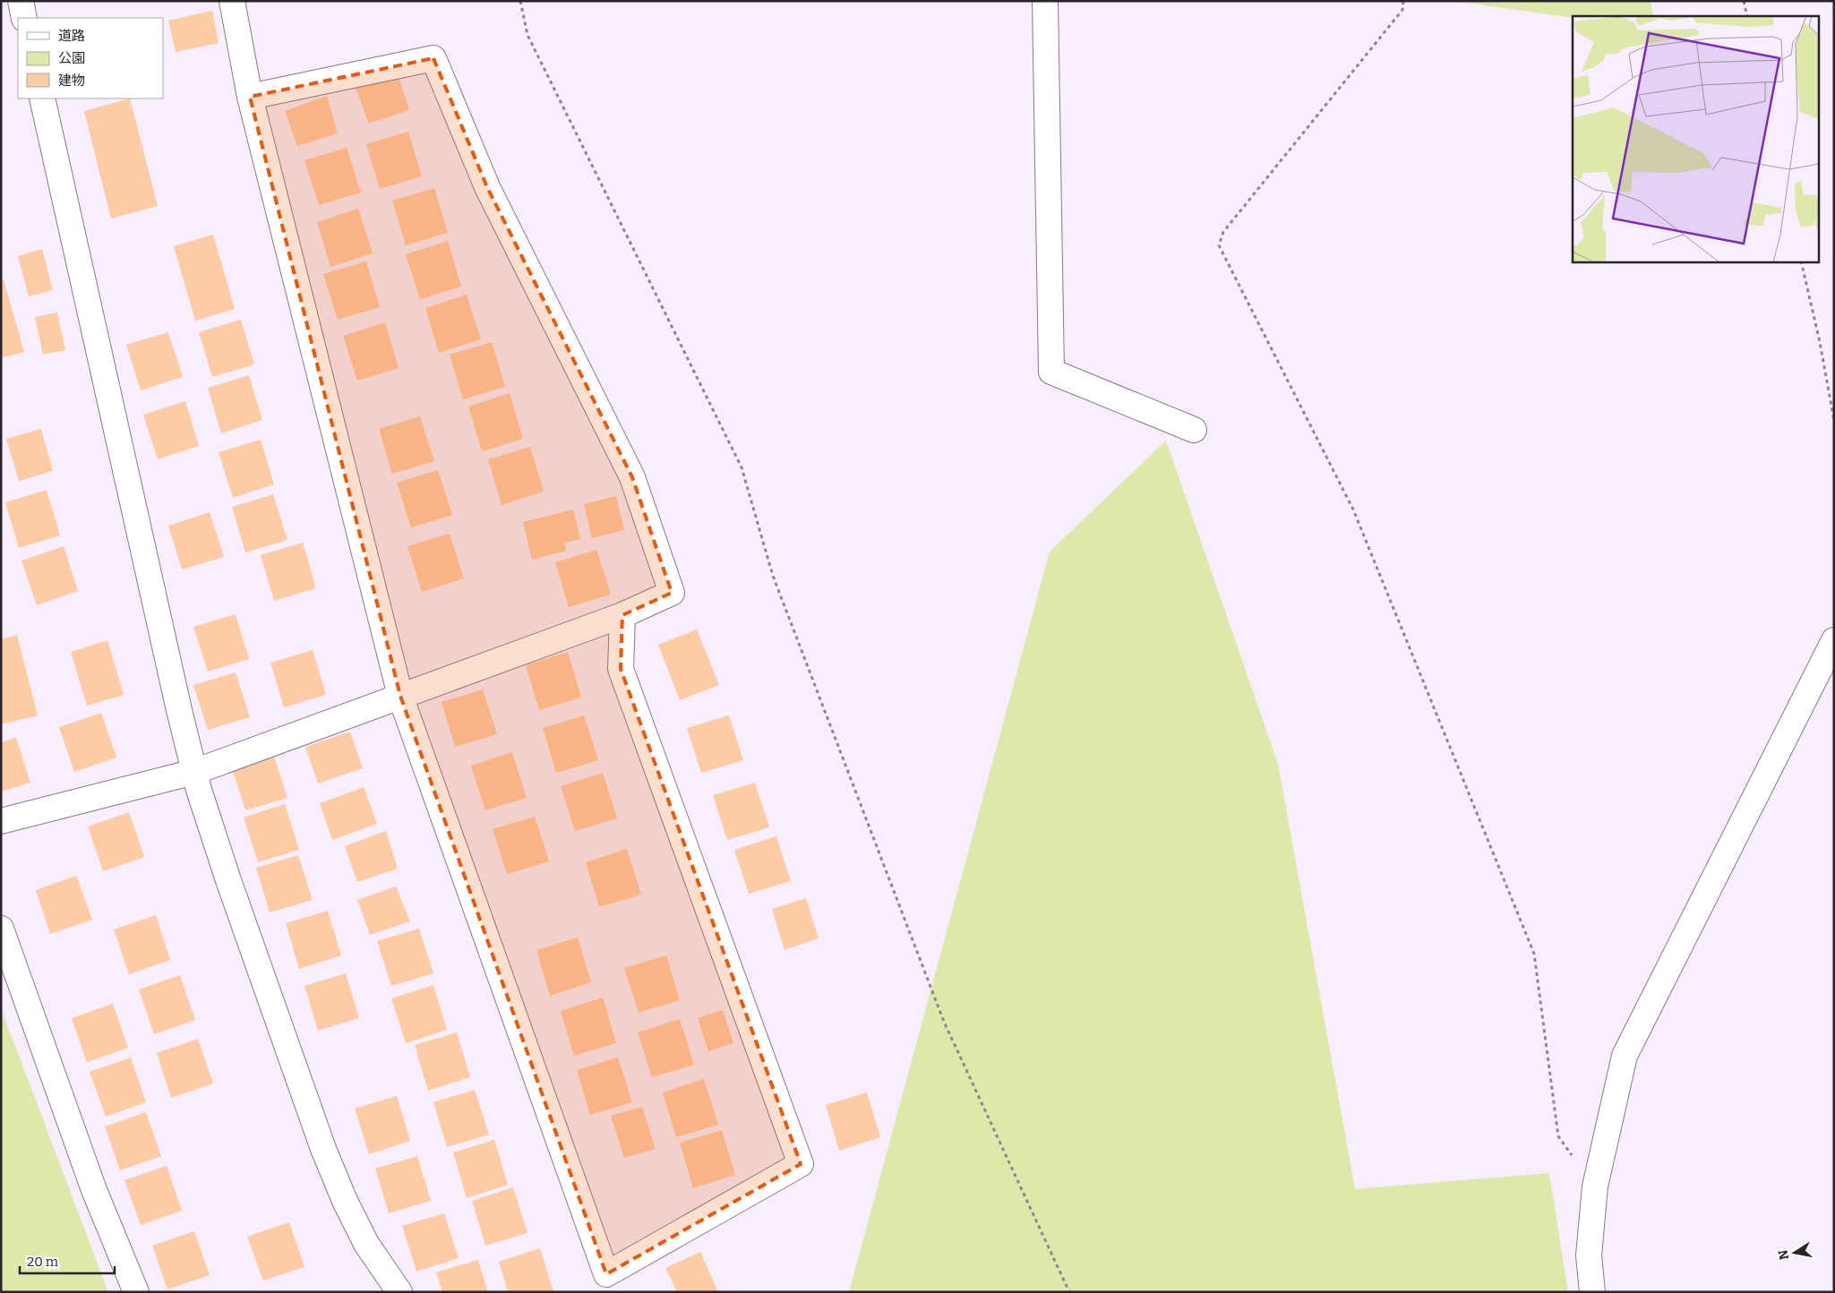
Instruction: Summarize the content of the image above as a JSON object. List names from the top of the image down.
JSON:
{
  "legend": ["道路", "公園", "建物"],
  "scale_bar": "20 m",
  "north": "left"
}
